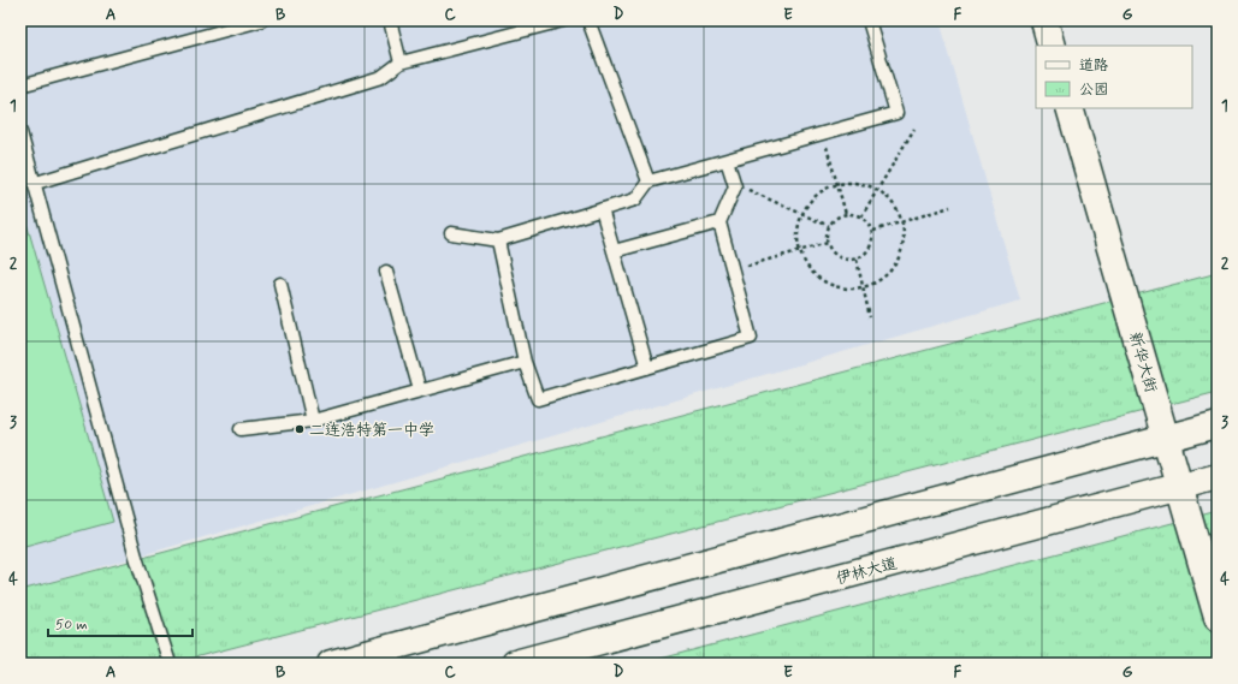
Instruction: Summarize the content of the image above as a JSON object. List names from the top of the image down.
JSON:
{
  "streets": {
    "main road": ["新华大街", "伊林大道"]
  },
  "crossings": [
    ["新华大街", "伊林大道"]
  ],
  "places": ["二连浩特第一中学"],
  "legend": ["道路", "公园"],
  "scale_bar": "50 m",
  "grid": {
    "columns": [
      "A",
      "B",
      "C",
      "D",
      "E",
      "F",
      "G"
    ],
    "rows": [
      "1",
      "2",
      "3",
      "4"
    ]
  }
}
